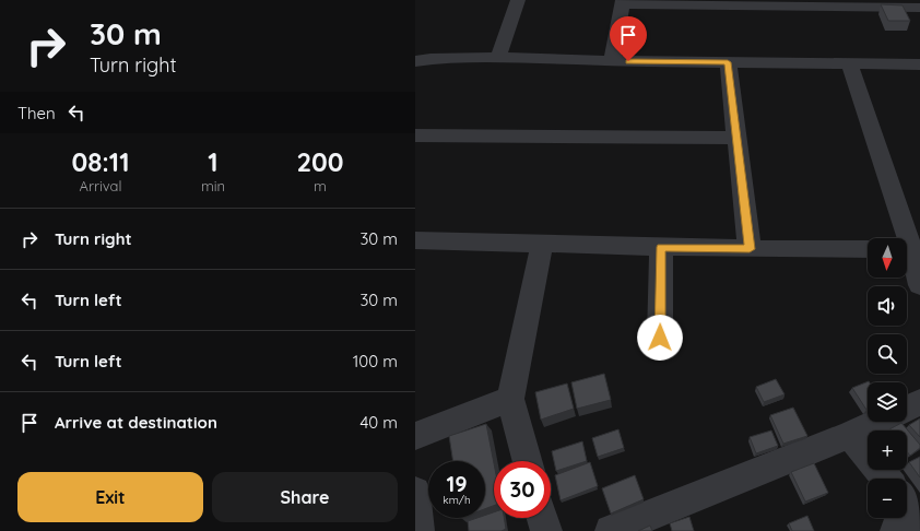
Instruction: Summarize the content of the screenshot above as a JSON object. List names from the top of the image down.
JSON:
{
  "north": "bottom",
  "page": {
    "turn": ["30 m", "Turn right"],
    "then": "Then",
    "eta": [
      "08:11",
      "Arrival",
      "1",
      "min",
      "200",
      "m"
    ],
    "list": [
      {
        "name": "Turn right",
        "value": "30 m"
      },
      {
        "name": "Turn left",
        "value": "30 m"
      },
      {
        "name": "Turn left",
        "value": "100 m"
      },
      {
        "name": "Arrive at destination",
        "value": "40 m"
      }
    ],
    "map_buttons": ["+", "−"],
    "speed": "19 km/h",
    "limit": "30",
    "buttons": ["Exit", "Share"]
  }
}
